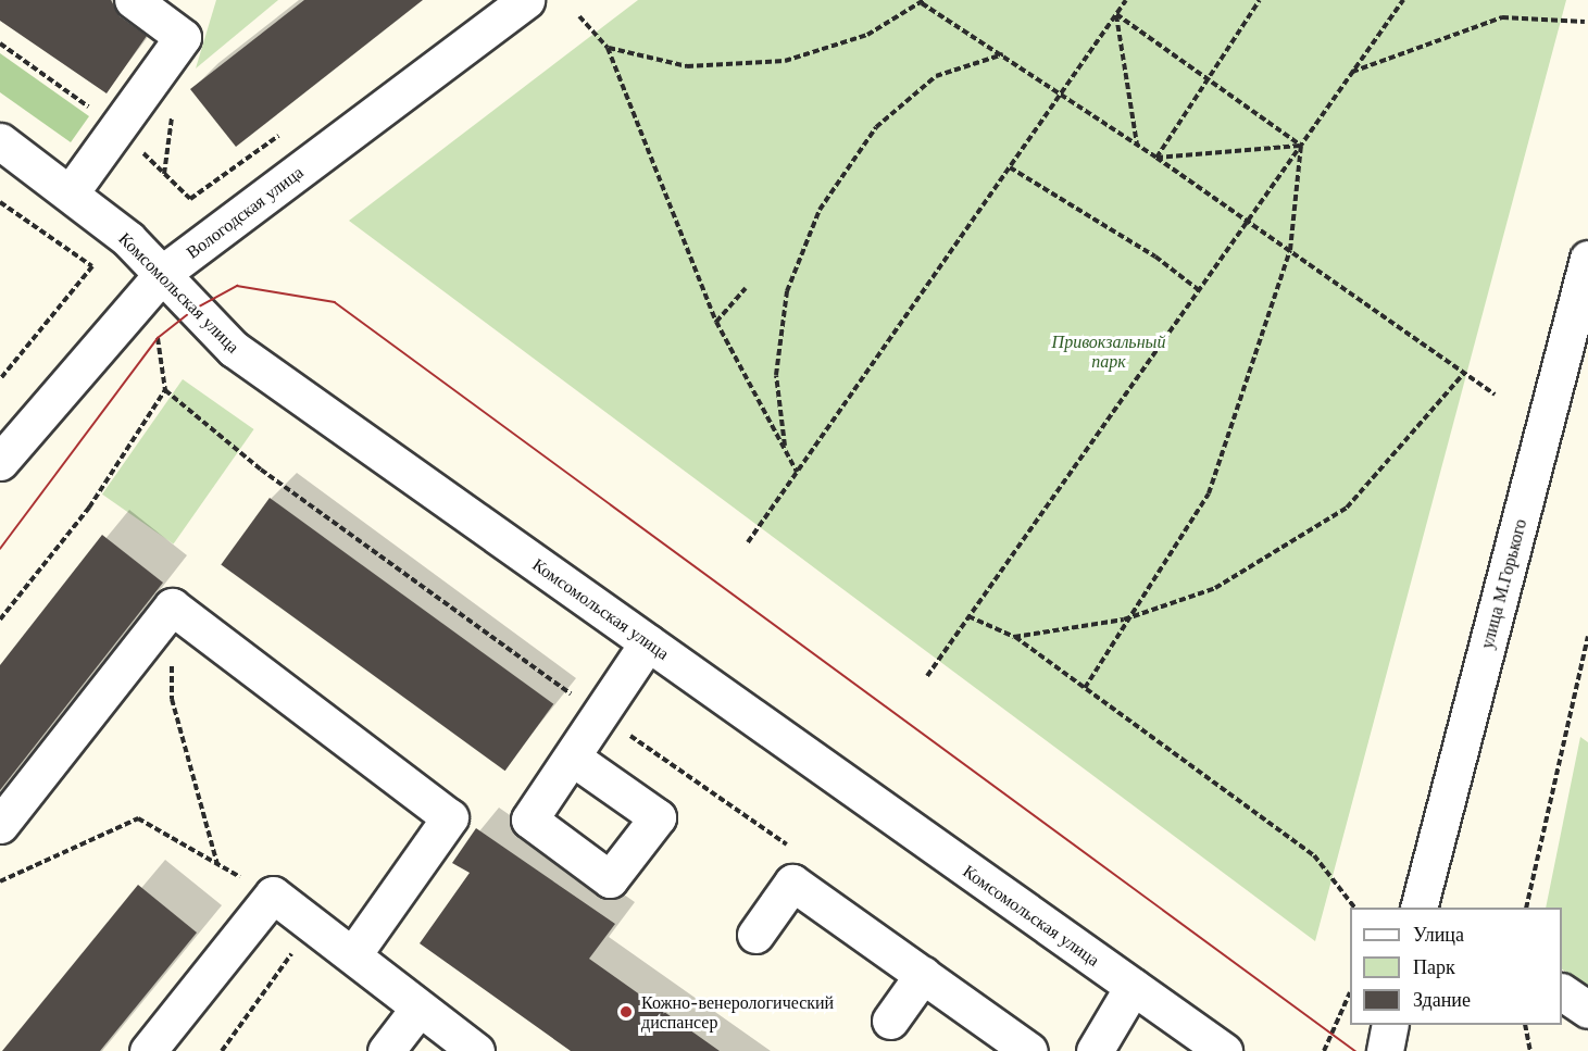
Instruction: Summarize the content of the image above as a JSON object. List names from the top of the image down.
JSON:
{
  "streets": {
    "street": ["Вологодская улица", "Комсомольская улица", "улица М.Горького"]
  },
  "crossings": [
    ["Вологодская улица", "Комсомольская улица"]
  ],
  "parks": ["Привокзальный парк"],
  "places": ["Кожно-венерологический диспансер"],
  "legend": ["Улица", "Парк", "Здание"]
}
